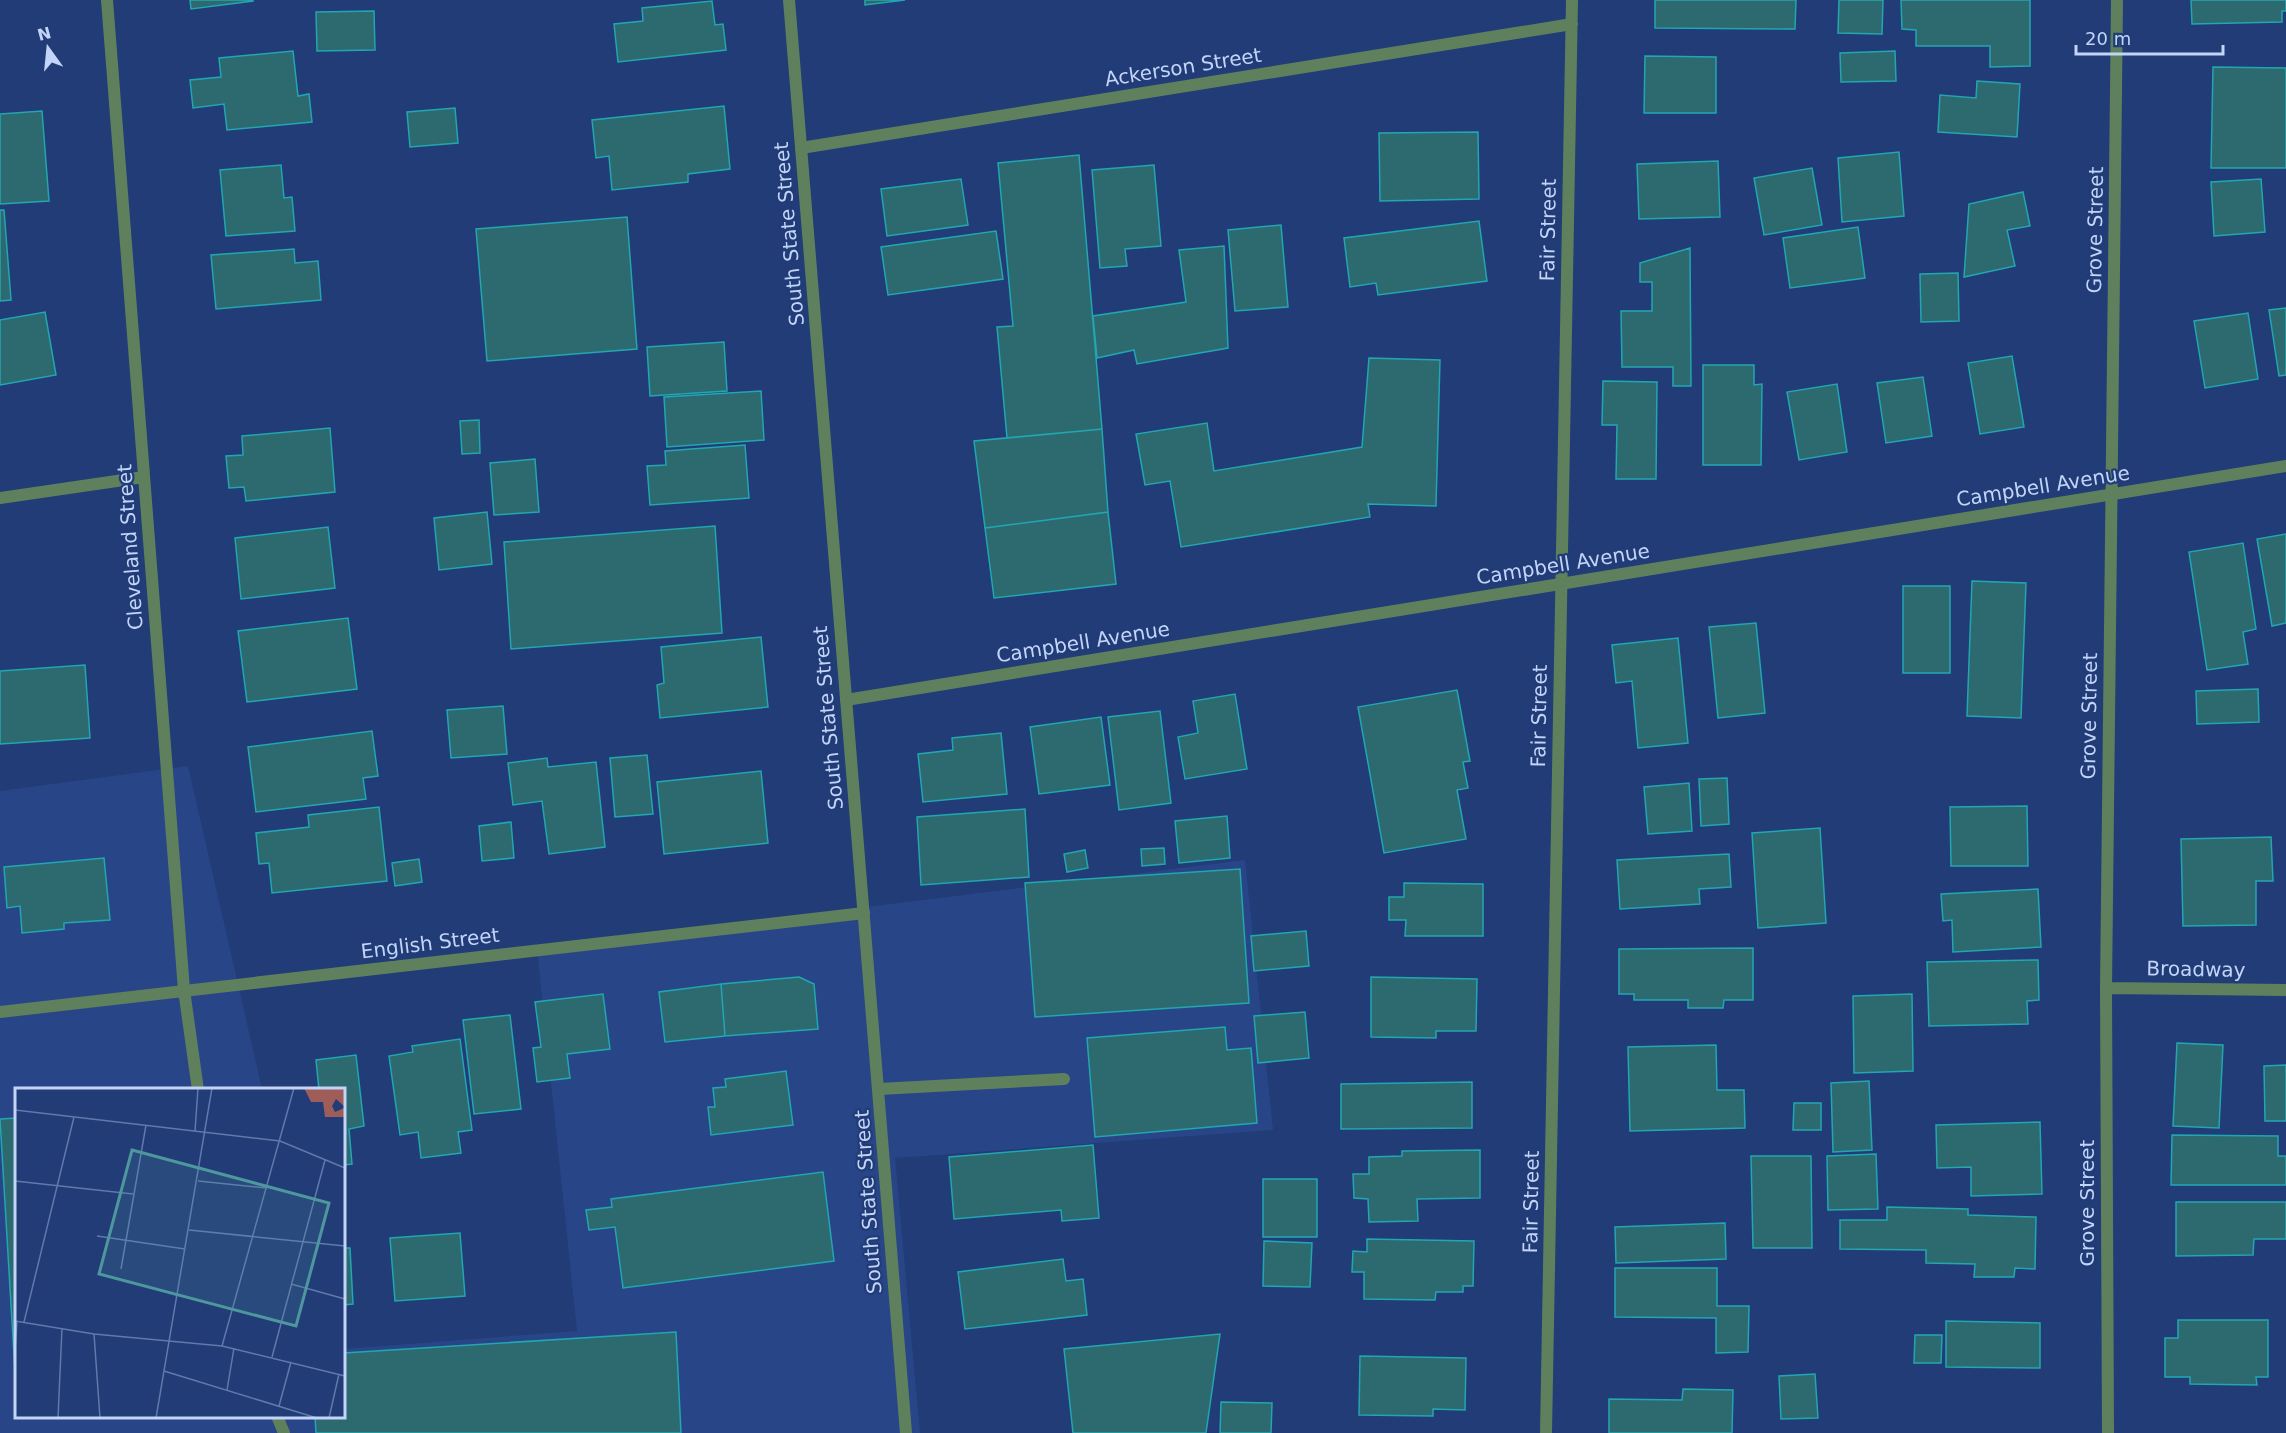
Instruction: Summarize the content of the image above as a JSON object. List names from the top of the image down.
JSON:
{
  "streets": {
    "street": [
      "Ackerson Street",
      "Fair Street",
      "Grove Street",
      "South State Street",
      "Campbell Avenue",
      "Cleveland Street",
      "English Street",
      "Broadway"
    ]
  },
  "crossings": [
    ["Ackerson Street", "Fair Street"],
    ["Ackerson Street", "South State Street"],
    ["Fair Street", "Campbell Avenue"],
    ["Grove Street", "Campbell Avenue"],
    ["Grove Street", "Broadway"],
    ["South State Street", "Campbell Avenue"],
    ["South State Street", "English Street"],
    ["Cleveland Street", "English Street"]
  ],
  "scale_bar": "20 m",
  "north": "top"
}
